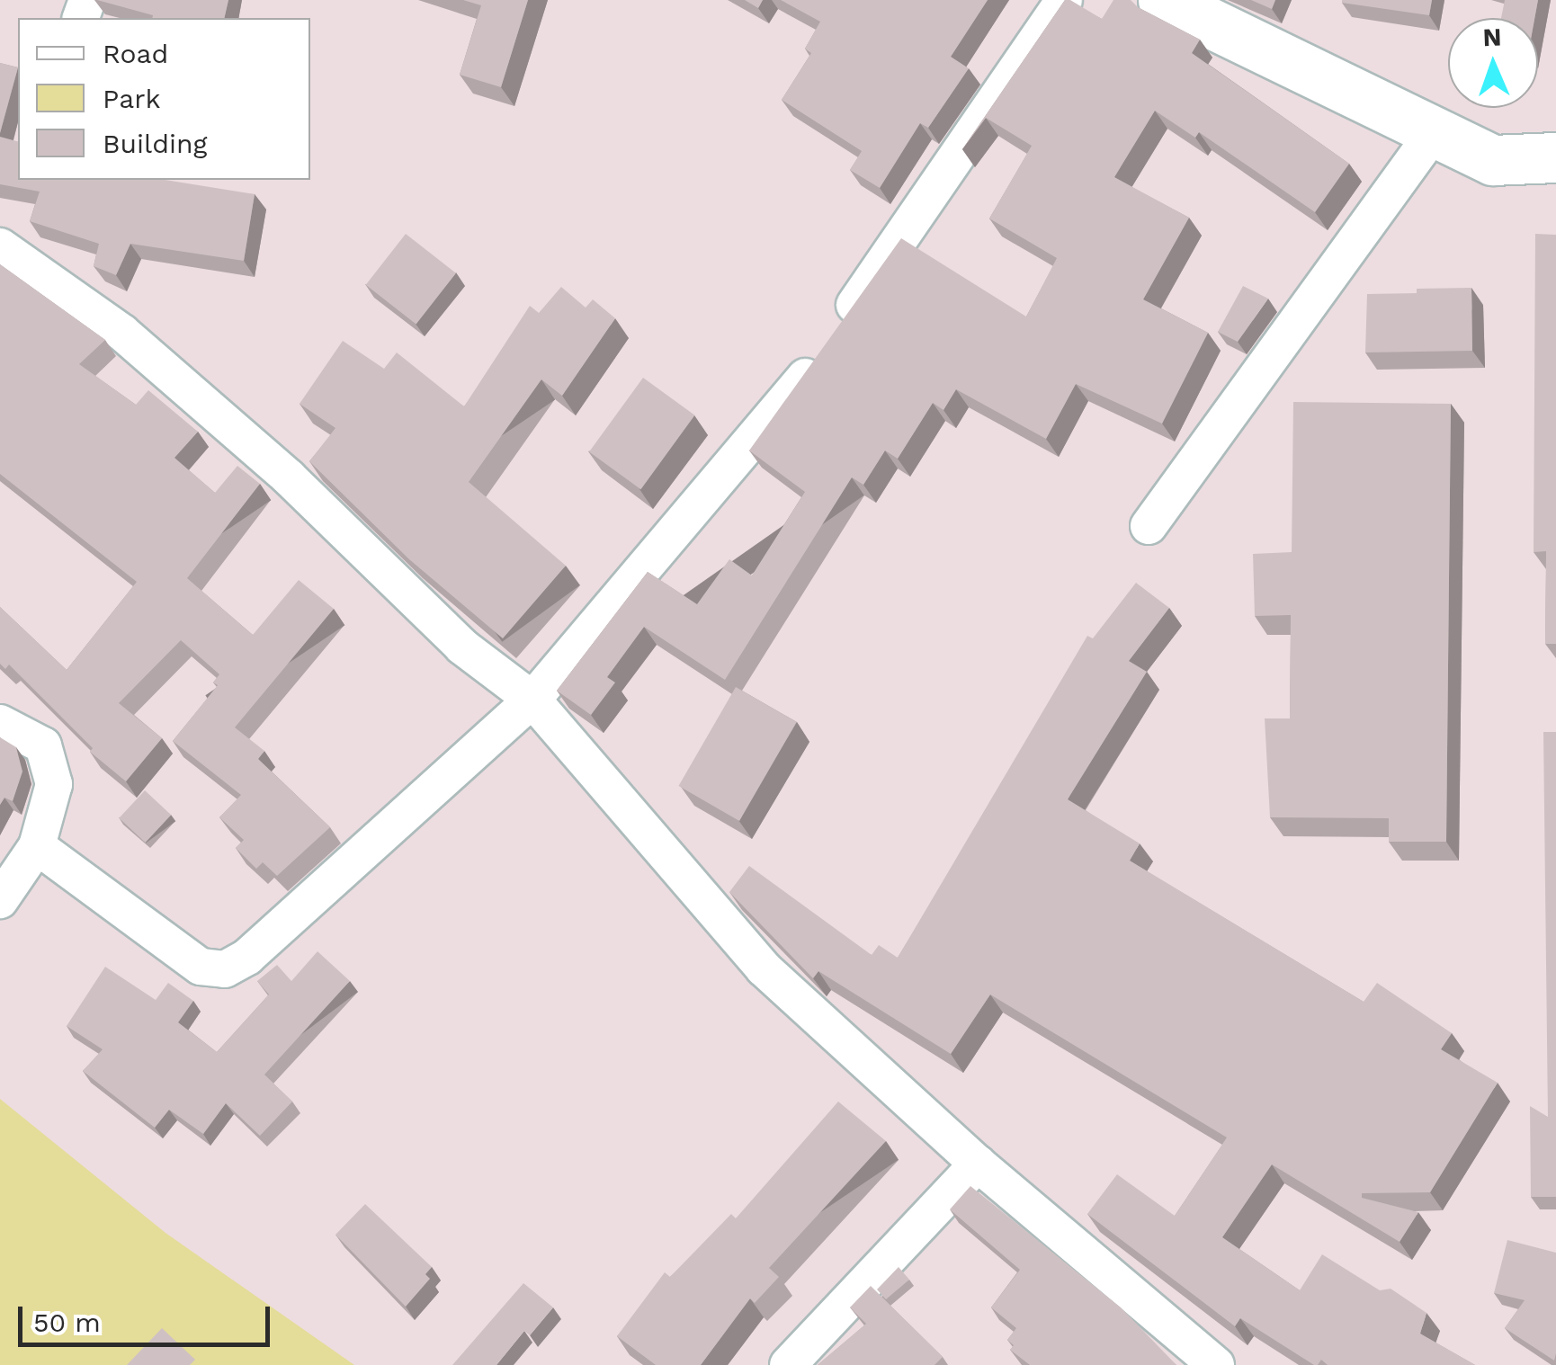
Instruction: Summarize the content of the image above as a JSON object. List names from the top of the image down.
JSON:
{
  "legend": ["Road", "Park", "Building"],
  "scale_bar": "50 m",
  "north": "top"
}
